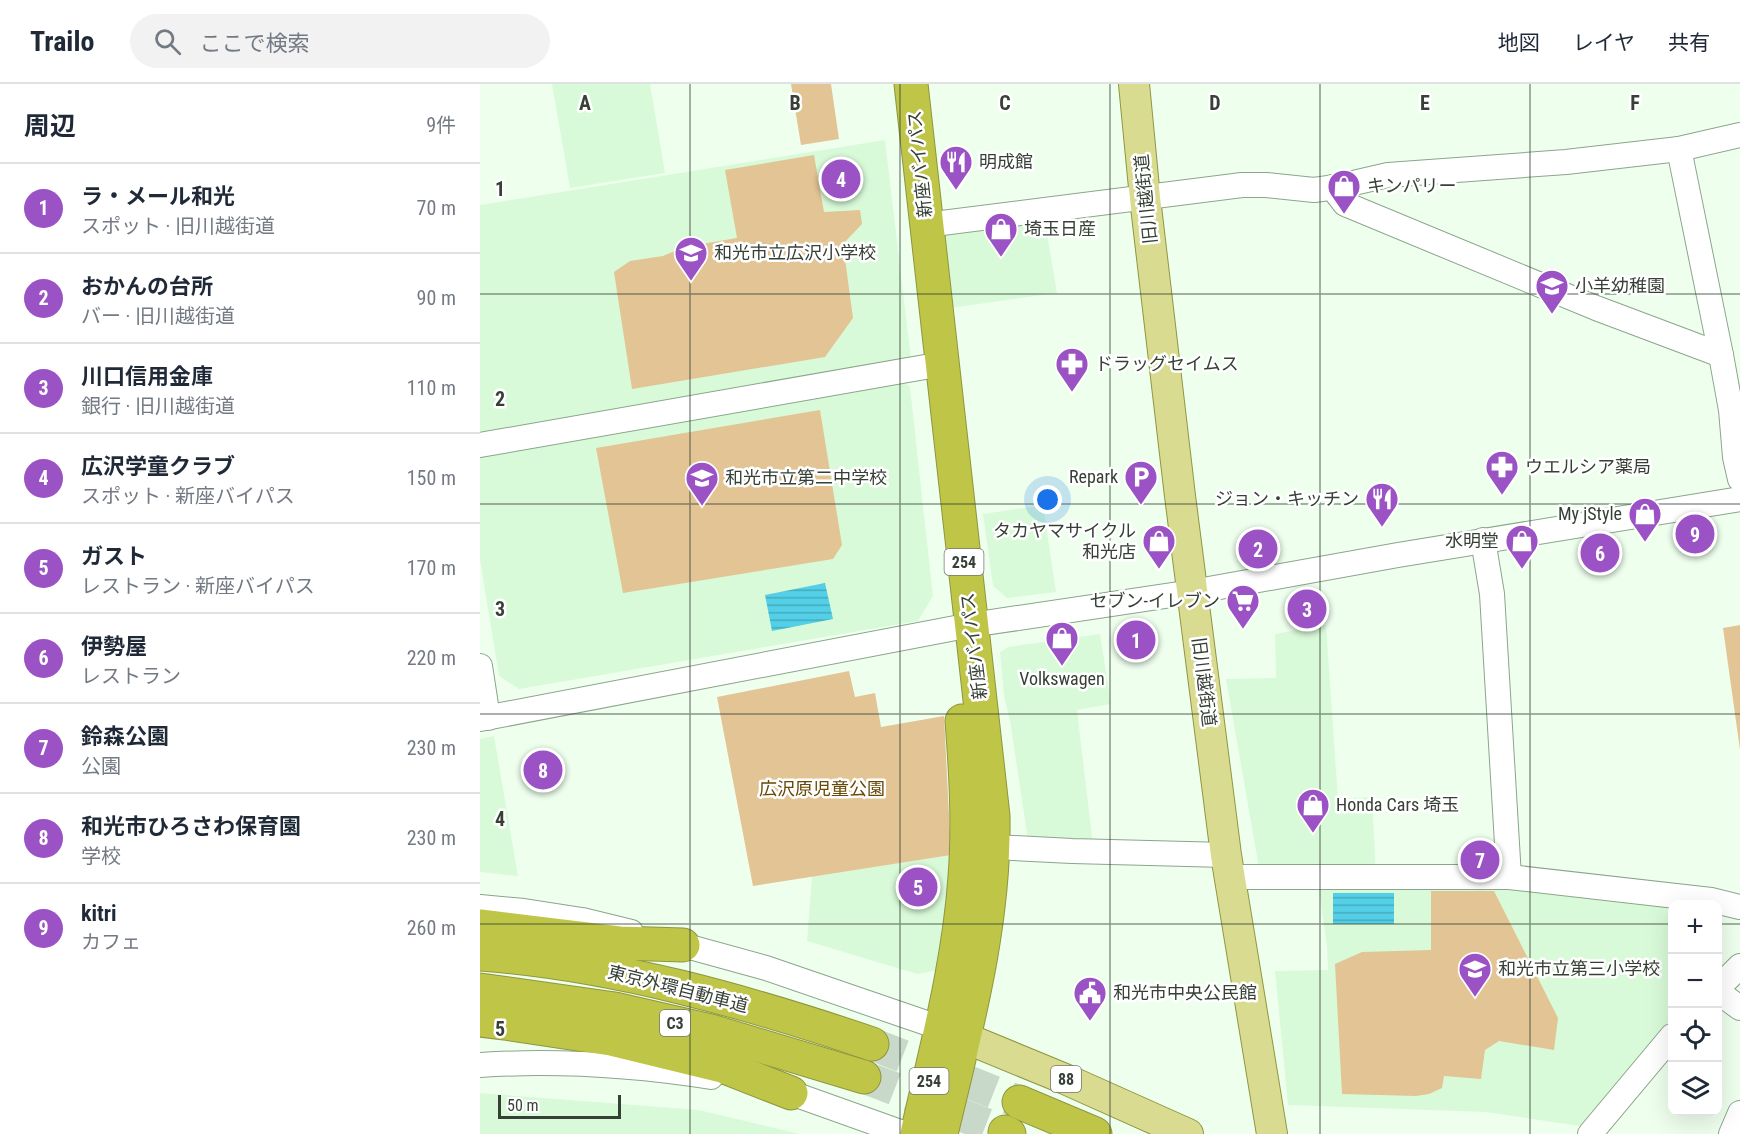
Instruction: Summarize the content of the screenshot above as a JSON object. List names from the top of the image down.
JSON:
{
  "streets": {
    "highway": [
      "新座バイパス",
      "254",
      "東京外環自動車道",
      "C3"
    ],
    "main road": ["旧川越街道", "88"]
  },
  "crossings": [
    ["新座バイパス", "88"]
  ],
  "parks": ["広沢原児童公園"],
  "places": {
    "restaurant": ["明成館", "ジョン・キッチン"],
    "shop": [
      "キンパリー",
      "埼玉日産",
      "My jStyle",
      "タカヤマサイクル 和光店",
      "水明堂",
      "Volkswagen",
      "Honda Cars 埼玉"
    ],
    "school or university": [
      "和光市立広沢小学校",
      "小羊幼稚園",
      "和光市立第二中学校",
      "和光市立第三小学校"
    ],
    "pharmacy": ["ドラッグセイムス", "ウエルシア薬局"],
    "parking": ["Repark"],
    "supermarket": ["セブン-イレブン"],
    "public building": ["和光市中央公民館"]
  },
  "scale_bar": "50 m",
  "page": {
    "header": "Trailo",
    "search": "ここで検索",
    "nav": ["地図", "レイヤ", "共有"],
    "heading": ["周辺", "9件"],
    "pins": [
      "4",
      "9",
      "2",
      "6",
      "3",
      "1",
      "8",
      "7",
      "5"
    ],
    "list": [
      {
        "mark": "1",
        "name": "ラ・メール和光",
        "note": "スポット · 旧川越街道",
        "value": "70 m"
      },
      {
        "mark": "2",
        "name": "おかんの台所",
        "note": "バー · 旧川越街道",
        "value": "90 m"
      },
      {
        "mark": "3",
        "name": "川口信用金庫",
        "note": "銀行 · 旧川越街道",
        "value": "110 m"
      },
      {
        "mark": "4",
        "name": "広沢学童クラブ",
        "note": "スポット · 新座バイパス",
        "value": "150 m"
      },
      {
        "mark": "5",
        "name": "ガスト",
        "note": "レストラン · 新座バイパス",
        "value": "170 m"
      },
      {
        "mark": "6",
        "name": "伊勢屋",
        "note": "レストラン",
        "value": "220 m"
      },
      {
        "mark": "7",
        "name": "鈴森公園",
        "note": "公園",
        "value": "230 m"
      },
      {
        "mark": "8",
        "name": "和光市ひろさわ保育園",
        "note": "学校",
        "value": "230 m"
      },
      {
        "mark": "9",
        "name": "kitri",
        "note": "カフェ",
        "value": "260 m"
      }
    ],
    "map_buttons": ["+", "−"],
    "scale": "50 m"
  },
  "grid": {
    "columns": [
      "A",
      "B",
      "C",
      "D",
      "E",
      "F"
    ],
    "rows": [
      "1",
      "2",
      "3",
      "4",
      "5"
    ]
  }
}
